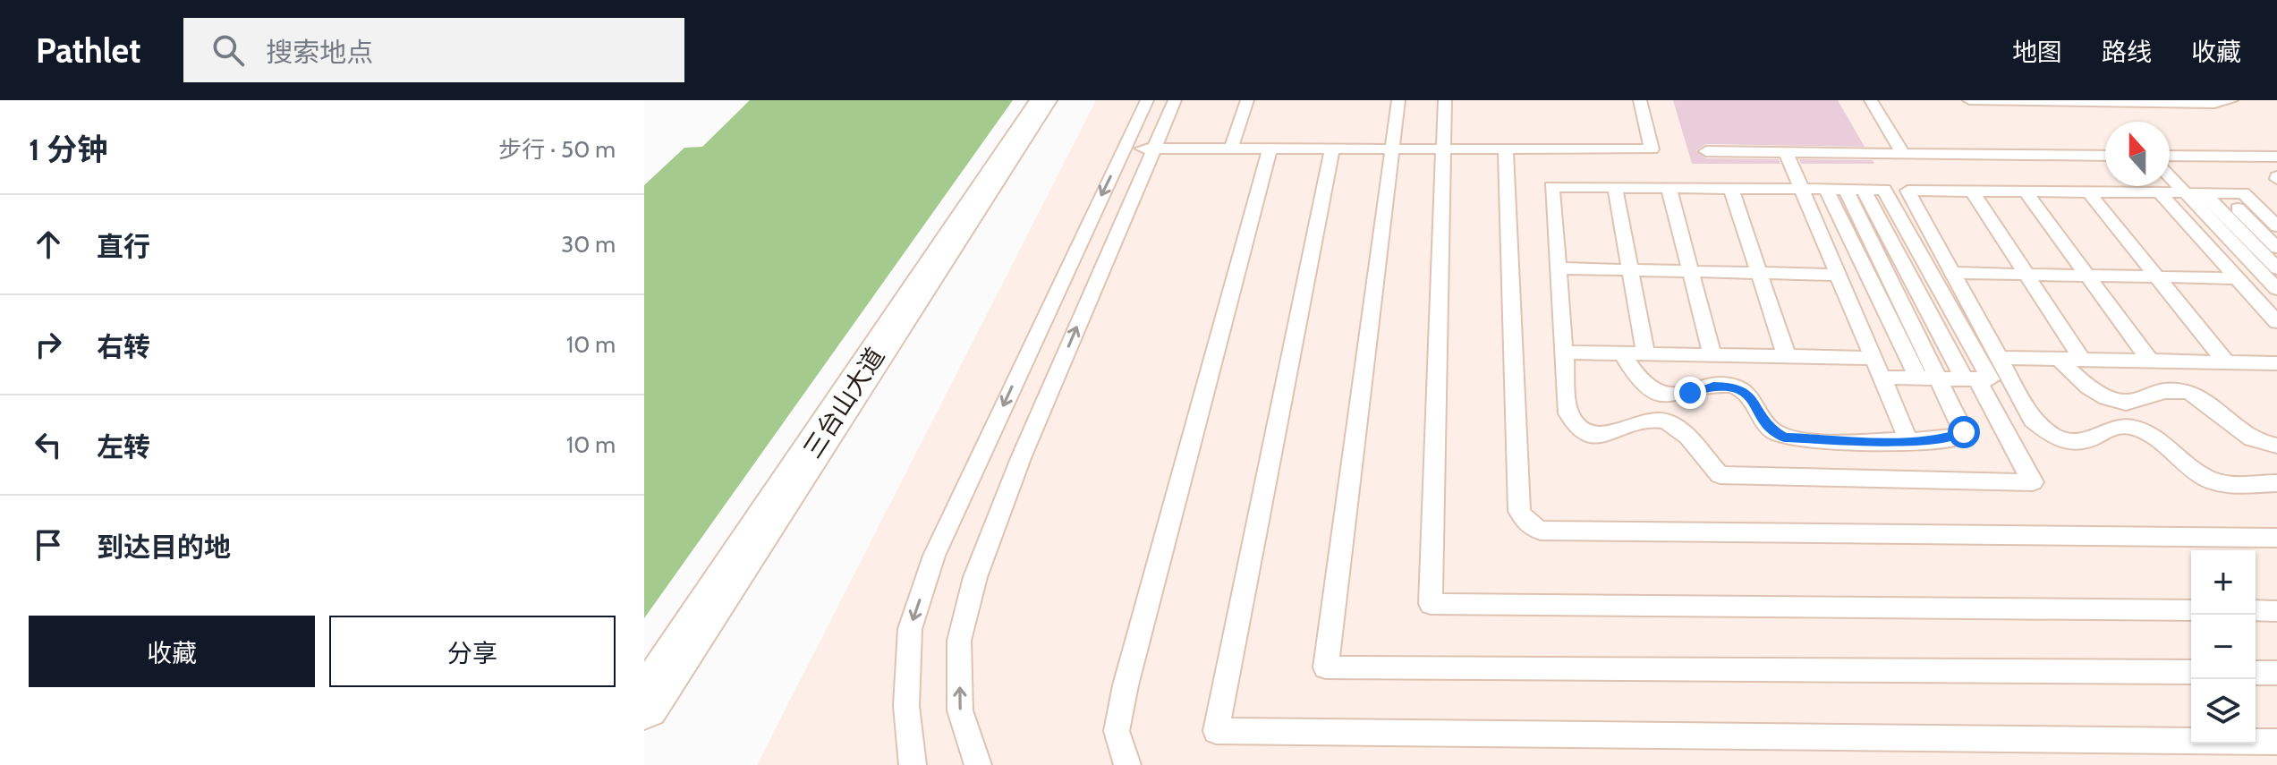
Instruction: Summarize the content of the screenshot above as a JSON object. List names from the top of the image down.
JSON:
{
  "streets": {
    "main road": ["三台山大道"]
  },
  "north": "top",
  "page": {
    "header": "Pathlet",
    "search": "搜索地点",
    "nav": ["地图", "路线", "收藏"],
    "heading": ["1 分钟", "步行 · 50 m"],
    "list": [
      ["直行", "30 m"],
      ["右转", "10 m"],
      ["左转", "10 m"],
      "到达目的地"
    ],
    "map_buttons": ["+", "−"],
    "buttons": ["收藏", "分享"]
  }
}
